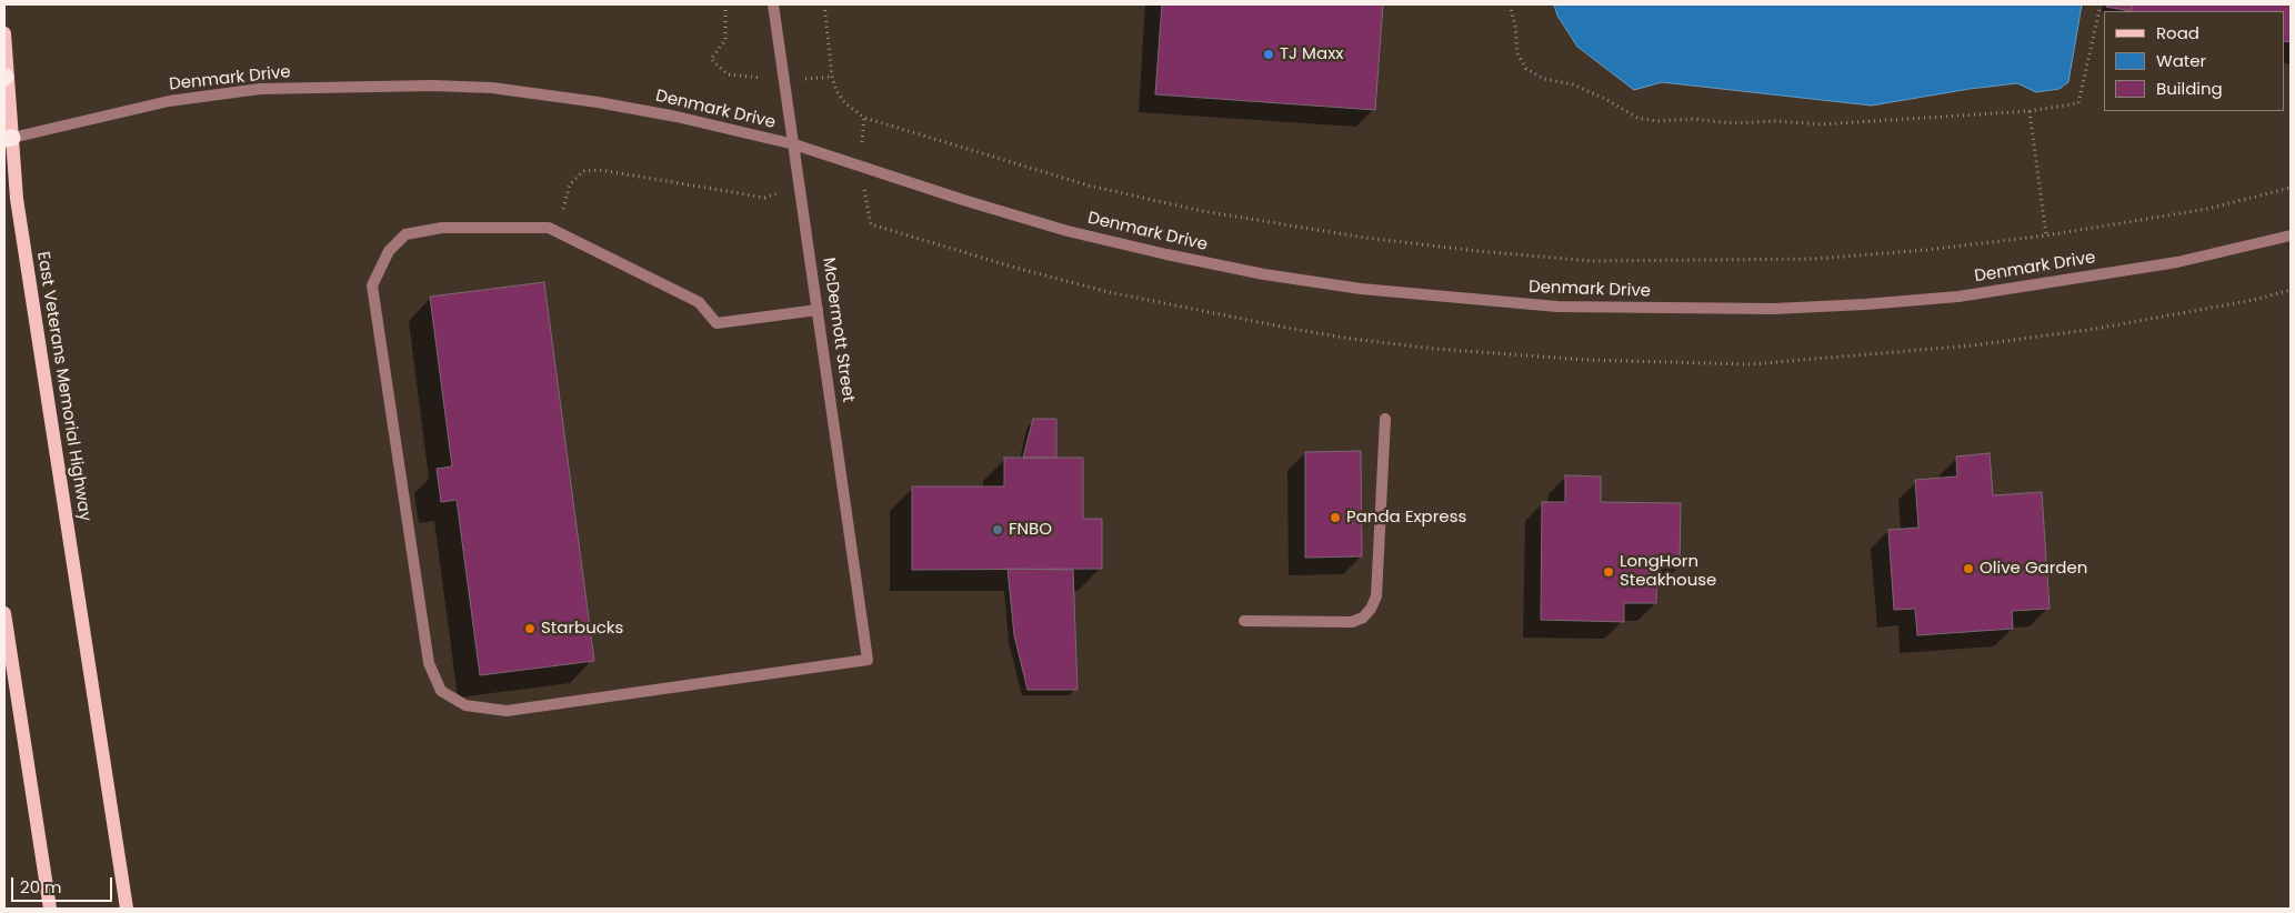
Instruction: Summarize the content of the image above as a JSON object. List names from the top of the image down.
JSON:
{
  "streets": {
    "main road": ["East Veterans Memorial Highway"],
    "street": ["Denmark Drive", "McDermott Street"]
  },
  "crossings": [
    ["Denmark Drive", "McDermott Street"],
    ["Denmark Drive", "East Veterans Memorial Highway"]
  ],
  "places": [
    "TJ Maxx",
    "Panda Express",
    "FNBO",
    "Olive Garden",
    "LongHorn Steakhouse",
    "Starbucks"
  ],
  "legend": ["Road", "Water", "Building"],
  "scale_bar": "20 m"
}
